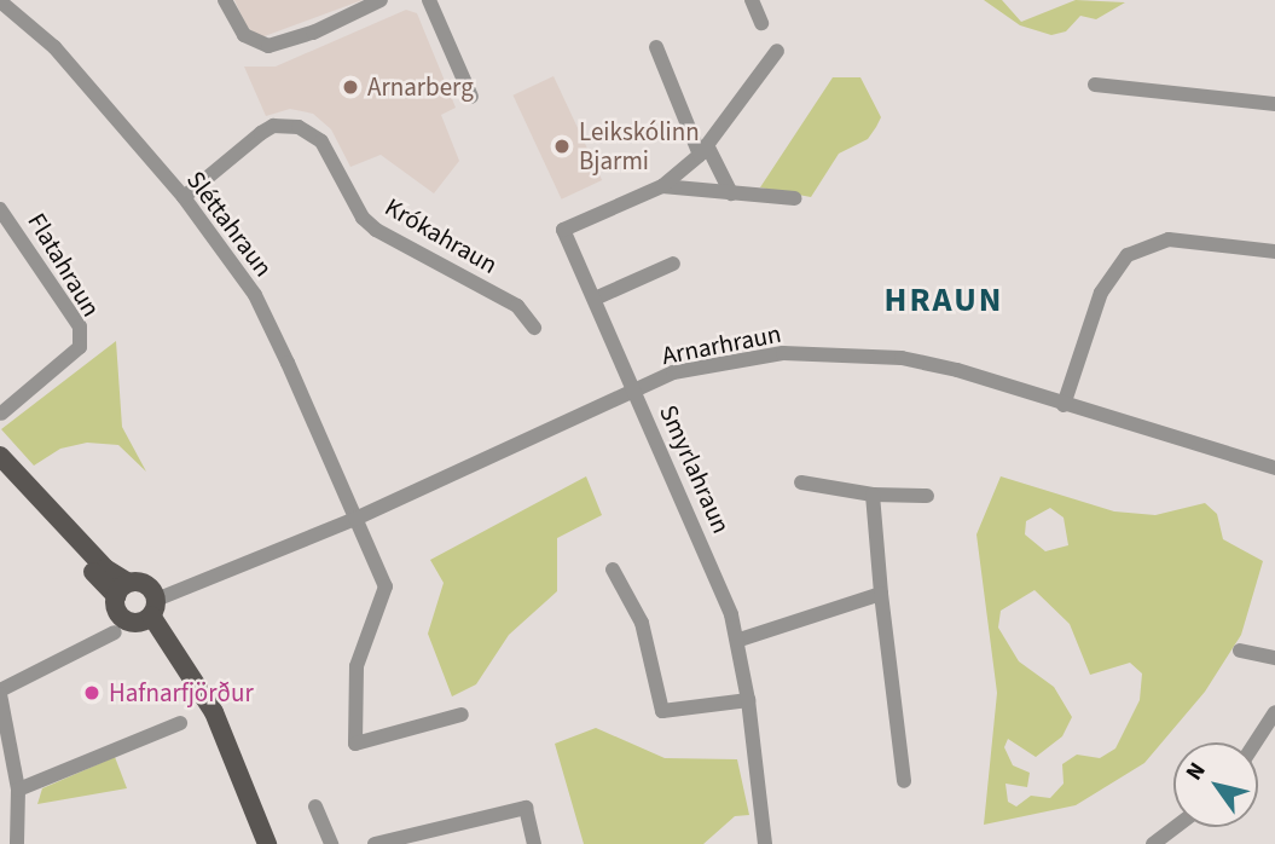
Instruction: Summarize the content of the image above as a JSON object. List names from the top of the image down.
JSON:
{
  "streets": {
    "street": [
      "Sléttahraun",
      "Krókahraun",
      "Flatahraun",
      "Arnarhraun",
      "Smyrlahraun"
    ]
  },
  "crossings": [
    ["Sléttahraun", "Krókahraun"],
    ["Sléttahraun", "Arnarhraun"],
    ["Arnarhraun", "Smyrlahraun"]
  ],
  "districts": ["HRAUN"],
  "places": ["Arnarberg", "Leikskólinn Bjarmi", "Hafnarfjörður"],
  "north": "top left"
}
